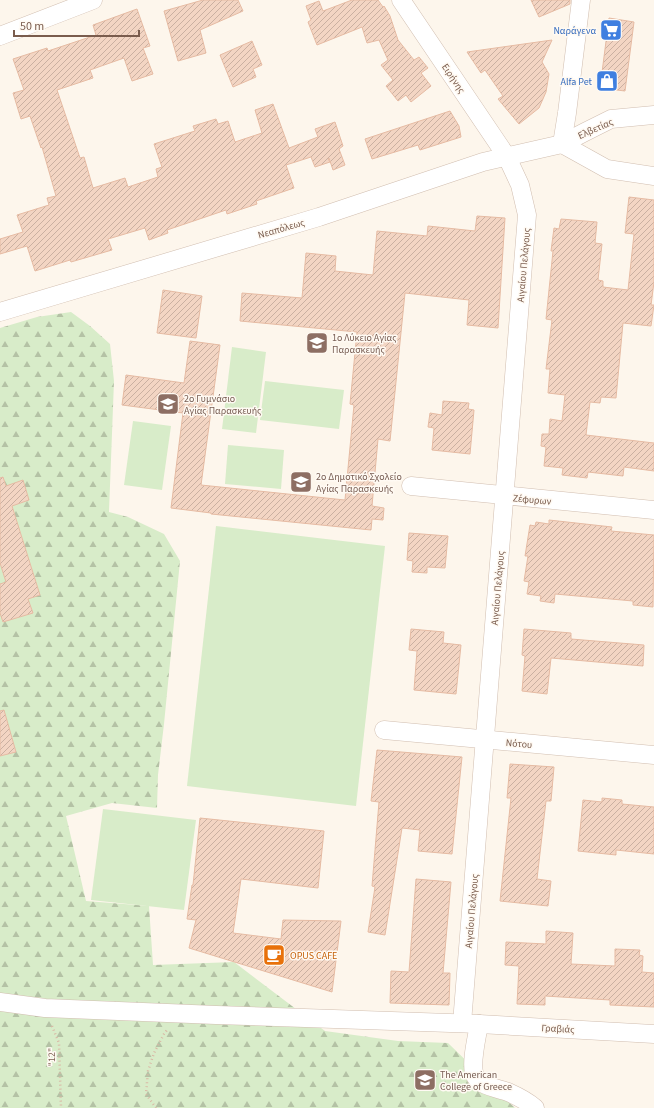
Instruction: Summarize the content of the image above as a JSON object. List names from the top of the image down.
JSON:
{
  "streets": {
    "street": [
      "Ειρήνης",
      "Ελβετίας",
      "Νεαπόλεως",
      "Αιγαίου Πελάγους",
      "Ζέφυρων",
      "Νότου",
      "Γραβιάς"
    ],
    "path": ["\"12\""]
  },
  "crossings": [
    ["Ειρήνης", "Νεαπόλεως"],
    ["Ειρήνης", "Αιγαίου Πελάγους"],
    ["Ελβετίας", "Νεαπόλεως"],
    ["Νεαπόλεως", "Αιγαίου Πελάγους"],
    ["Αιγαίου Πελάγους", "Ζέφυρων"],
    ["Αιγαίου Πελάγους", "Νότου"],
    ["Αιγαίου Πελάγους", "Γραβιάς"],
    ["Γραβιάς", "\"12\""]
  ],
  "places": {
    "supermarket": ["Ναράγενα"],
    "shop": ["Alfa Pet"],
    "school or university": [
      "1ο Λύκειο Αγίας Παρασκευής",
      "2ο Γυμνάσιο Αγίας Παρασκευής",
      "2ο Δημοτικό Σχολείο Αγίας Παρασκευής",
      "The American College of Greece"
    ],
    "cafe": ["OPUS CAFE"]
  },
  "scale_bar": "50 m"
}
